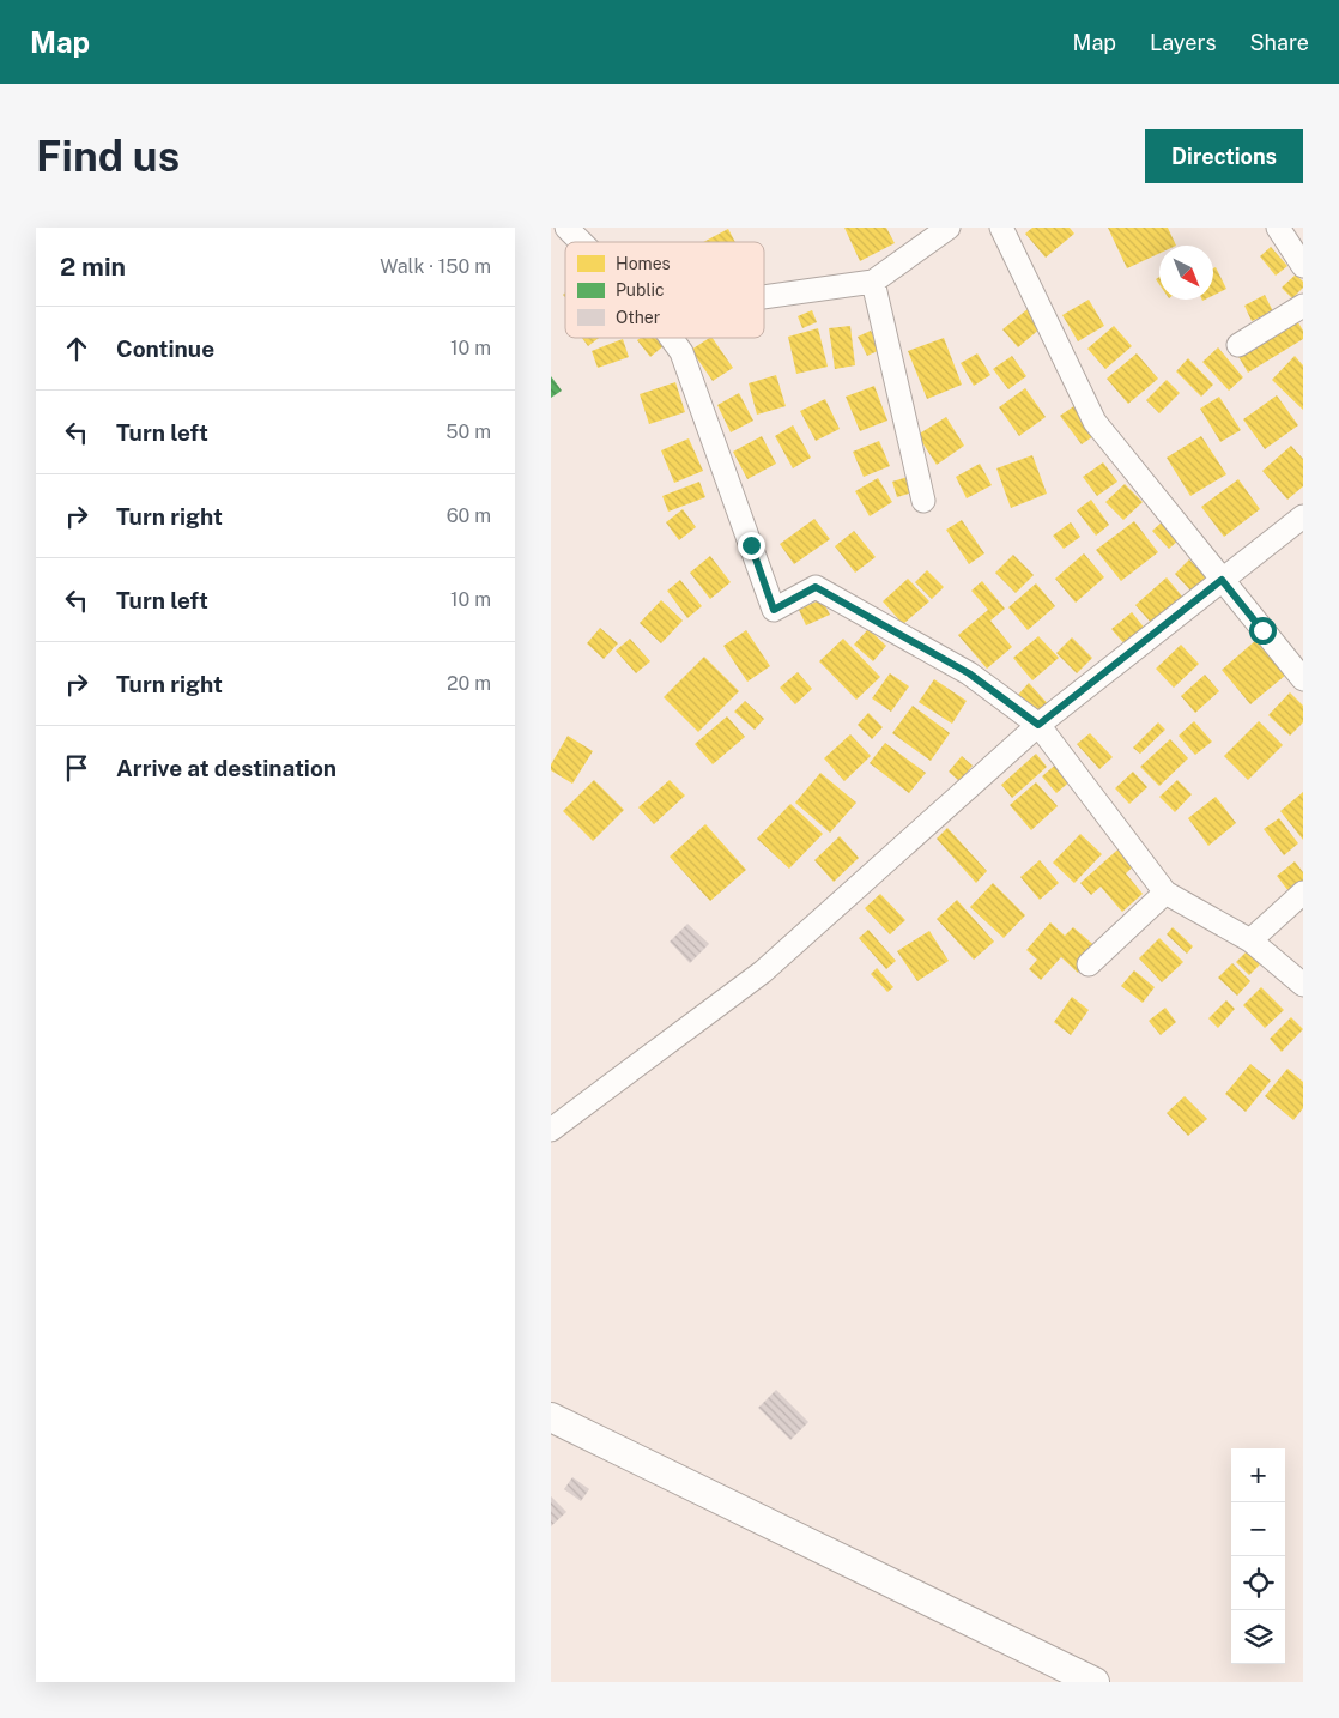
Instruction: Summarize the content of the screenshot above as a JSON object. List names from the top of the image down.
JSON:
{
  "legend": ["Homes", "Public", "Other"],
  "north": "bottom right",
  "page": {
    "header": "Map",
    "nav": ["Map", "Layers", "Share"],
    "buttons": "Directions",
    "title": "Find us",
    "heading": ["2 min", "Walk · 150 m"],
    "list": [
      ["Continue", "10 m"],
      ["Turn left", "50 m"],
      ["Turn right", "60 m"],
      ["Turn left", "10 m"],
      ["Turn right", "20 m"],
      "Arrive at destination"
    ],
    "map_buttons": ["+", "−"]
  }
}
